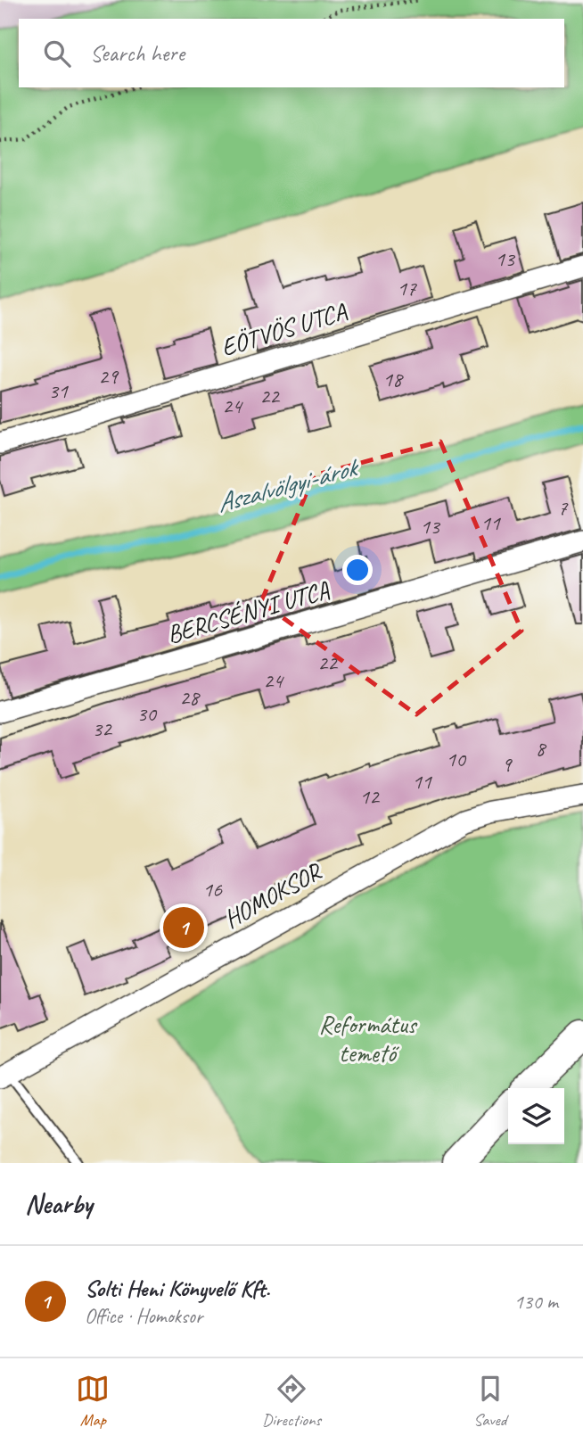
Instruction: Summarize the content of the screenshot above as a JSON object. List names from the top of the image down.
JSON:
{
  "streets": {
    "street": ["EÖTVÖS UTCA", "BERCSÉNYI UTCA", "HOMOKSOR"]
  },
  "water": ["Aszalvölgyi-árok"],
  "parks": ["Református temető"],
  "house_numbers": [
    "13",
    "17",
    "29",
    "18",
    "31",
    "22",
    "24",
    "7",
    "11",
    "13",
    "22",
    "24",
    "28",
    "30",
    "32",
    "8",
    "10",
    "9",
    "11",
    "12",
    "16"
  ],
  "page": {
    "search": "Search here",
    "pins": "1",
    "heading": "Nearby",
    "list": [
      {
        "mark": "1",
        "name": "Solti Heni Könyvelő Kft.",
        "note": "Office · Homoksor",
        "value": "130 m"
      }
    ],
    "nav": ["Map", "Directions", "Saved"]
  }
}
